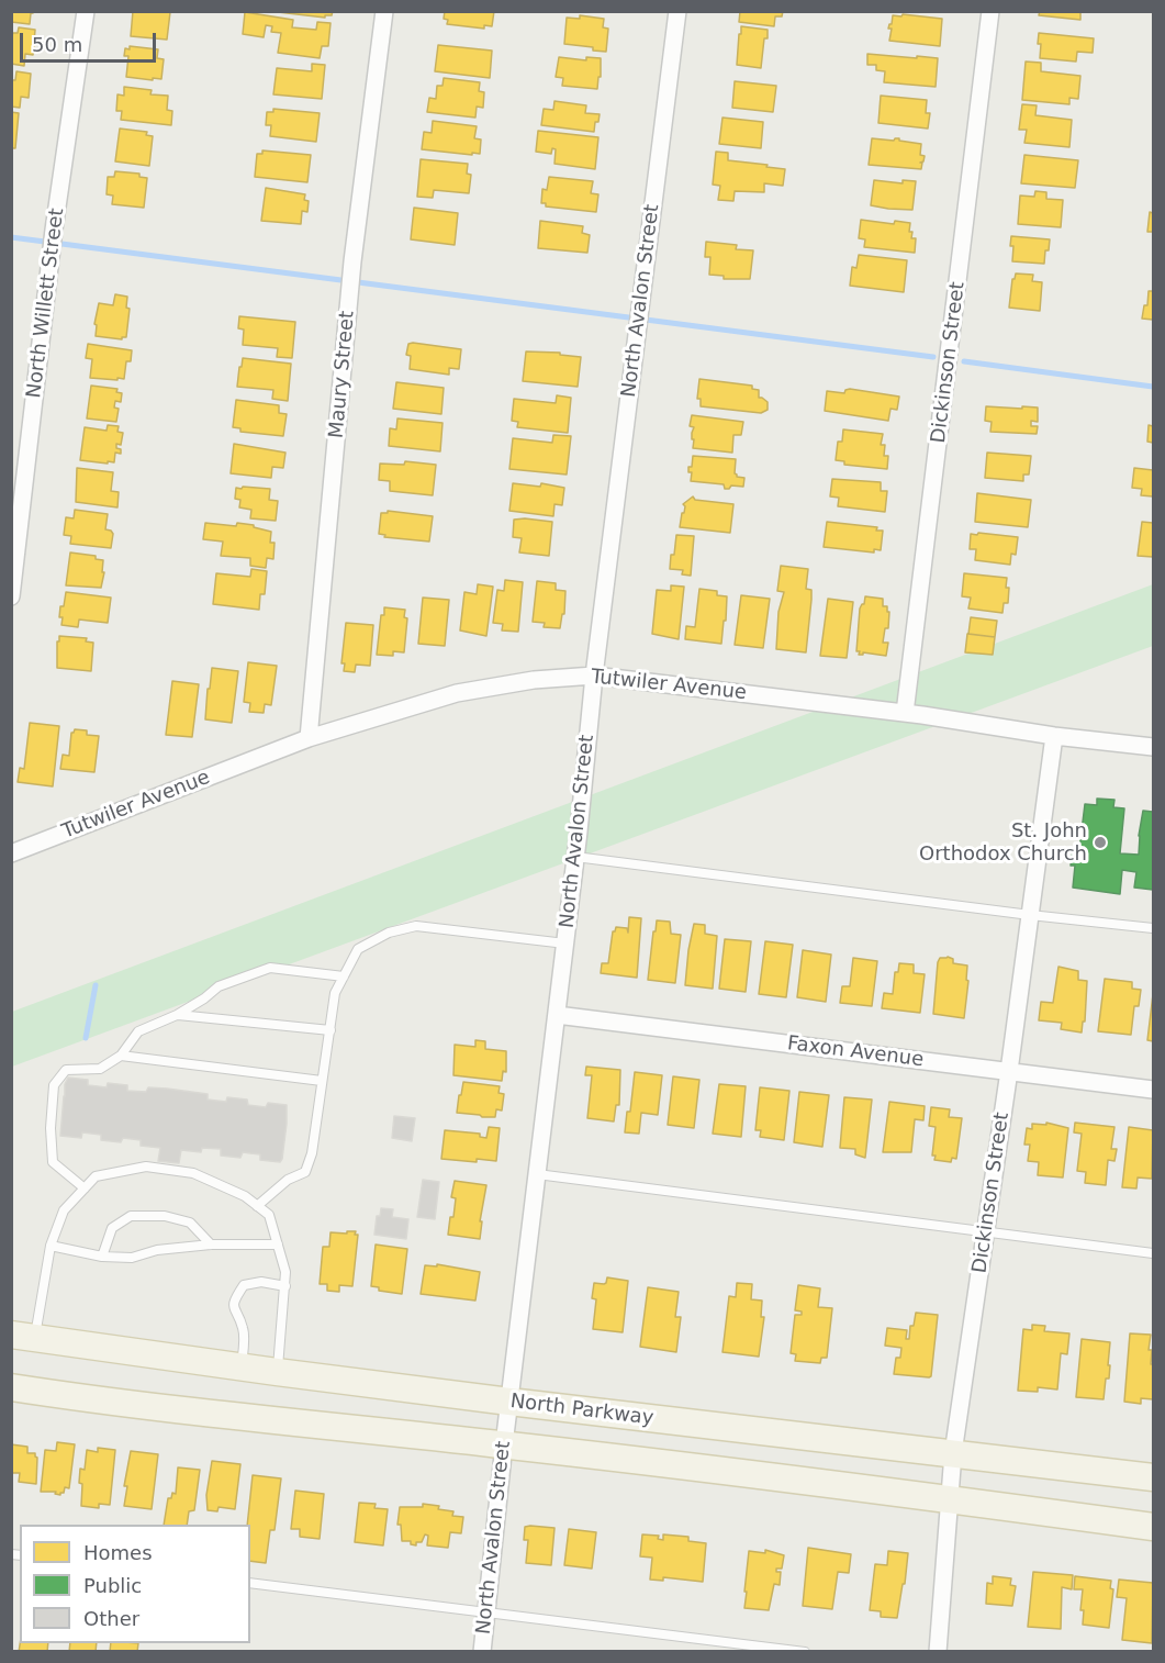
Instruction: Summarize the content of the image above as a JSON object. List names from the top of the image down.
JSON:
{
  "streets": {
    "main road": ["North Parkway"],
    "street": [
      "North Avalon Street",
      "North Willett Street",
      "Dickinson Street",
      "Maury Street",
      "Tutwiler Avenue",
      "Faxon Avenue"
    ]
  },
  "crossings": [
    ["North Avalon Street", "Tutwiler Avenue"],
    ["North Avalon Street", "Faxon Avenue"],
    ["North Avalon Street", "North Parkway"],
    ["Dickinson Street", "Tutwiler Avenue"],
    ["Dickinson Street", "Faxon Avenue"],
    ["Dickinson Street", "North Parkway"],
    ["Maury Street", "Tutwiler Avenue"]
  ],
  "places": ["St. John Orthodox Church"],
  "legend": ["Homes", "Public", "Other"],
  "scale_bar": "50 m"
}
